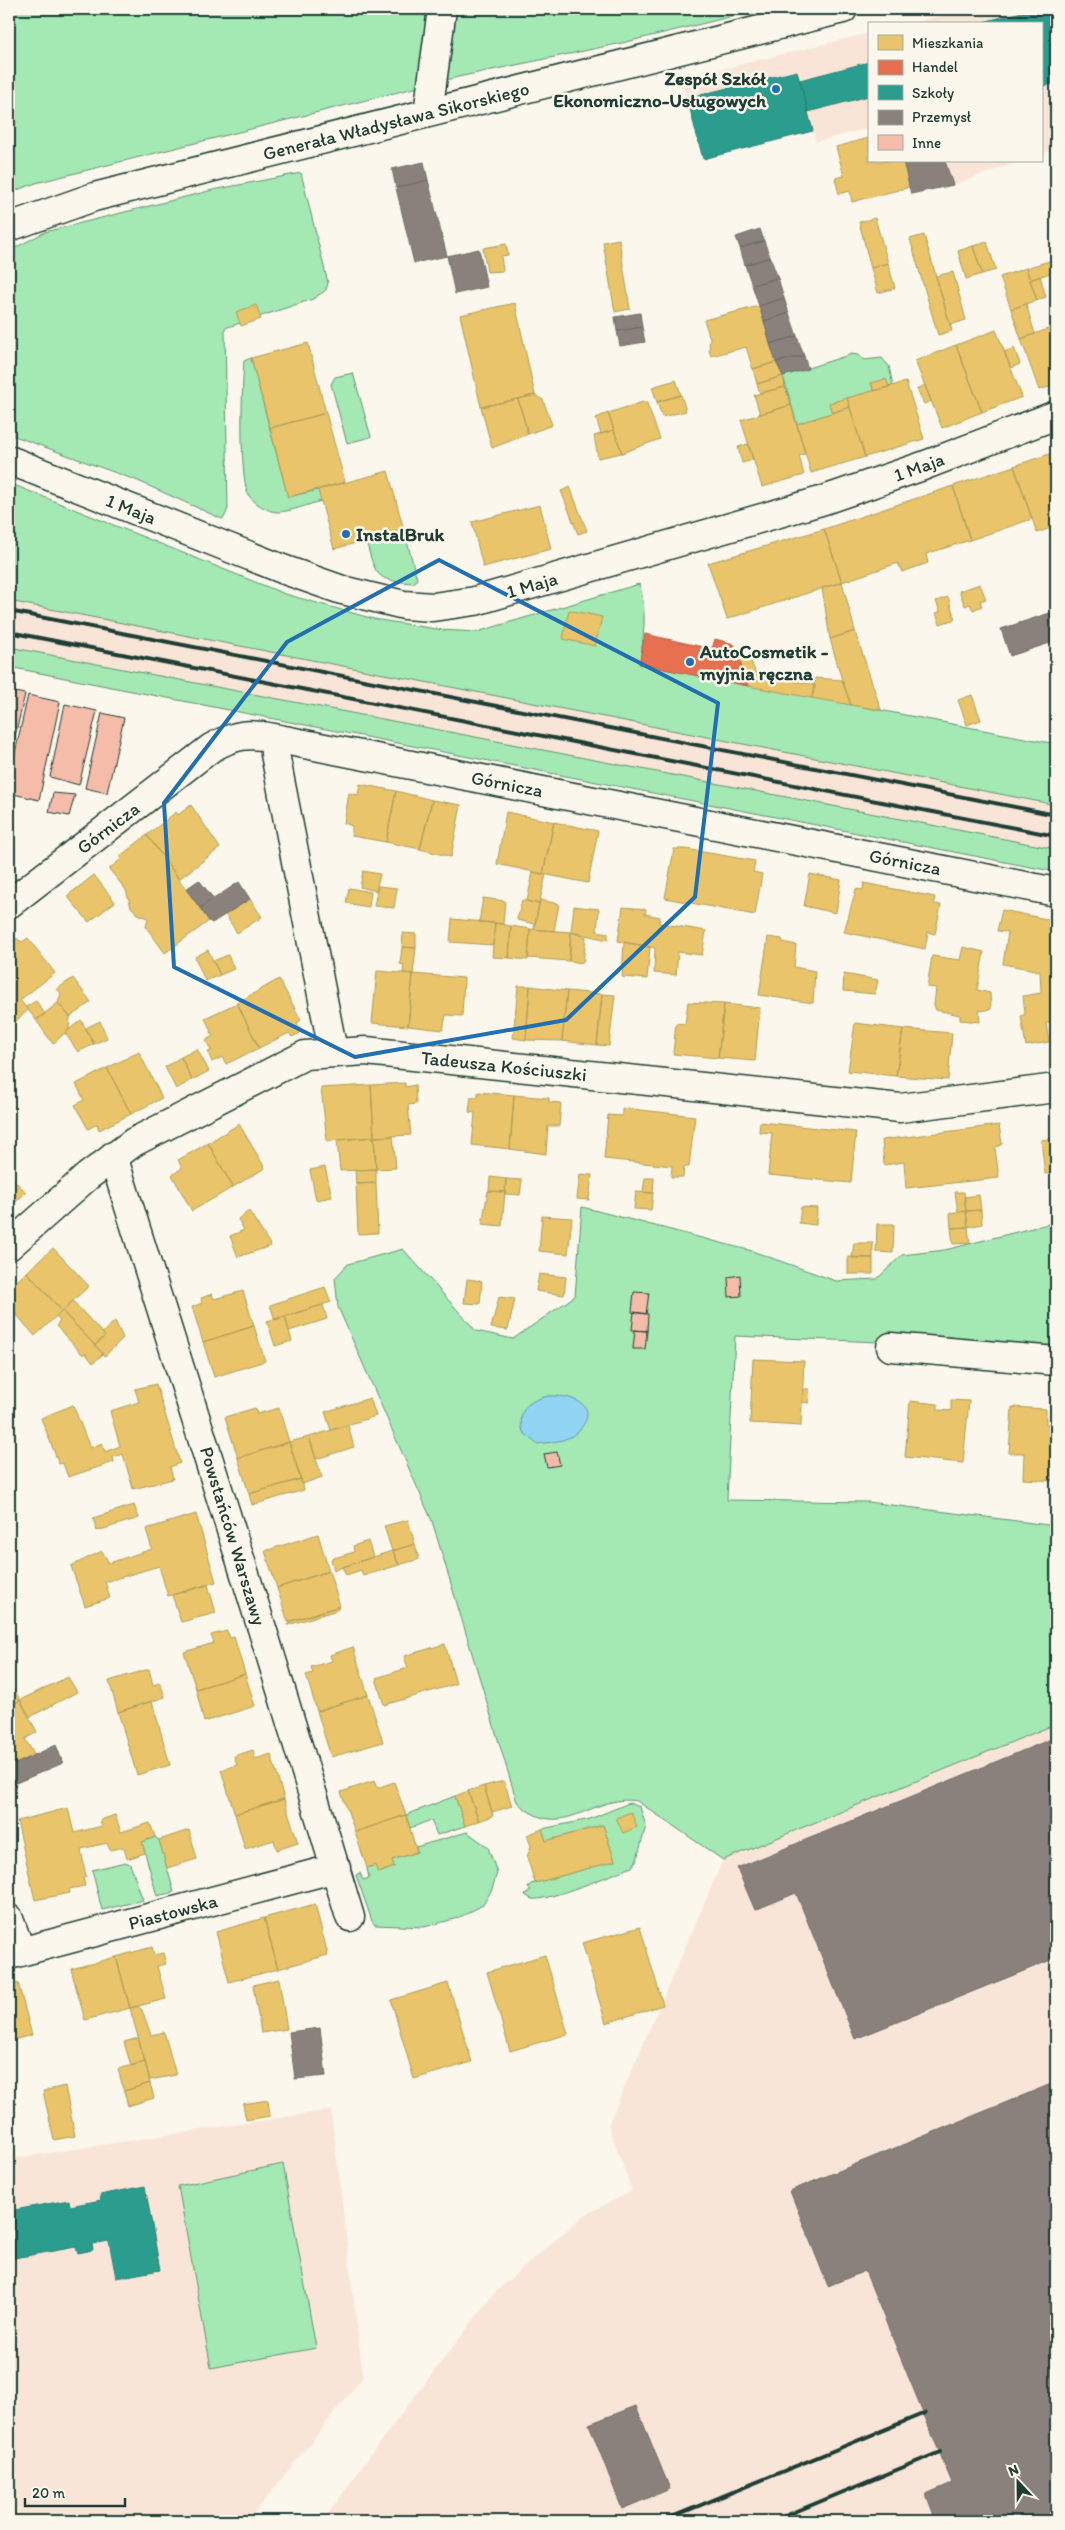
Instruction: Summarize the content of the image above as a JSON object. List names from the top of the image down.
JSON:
{
  "streets": {
    "street": [
      "Generała Władysława Sikorskiego",
      "1 Maja",
      "Górnicza",
      "Tadeusza Kościuszki",
      "Powstańców Warszawy",
      "Piastowska"
    ]
  },
  "crossings": [
    ["Tadeusza Kościuszki", "Powstańców Warszawy"],
    ["Powstańców Warszawy", "Piastowska"]
  ],
  "places": ["Zespół Szkół Ekonomiczno-Usługowych", "InstalBruk", "AutoCosmetik - myjnia ręczna"],
  "legend": [
    "Mieszkania",
    "Handel",
    "Szkoły",
    "Przemysł",
    "Inne"
  ],
  "scale_bar": "20 m",
  "north": "top"
}
